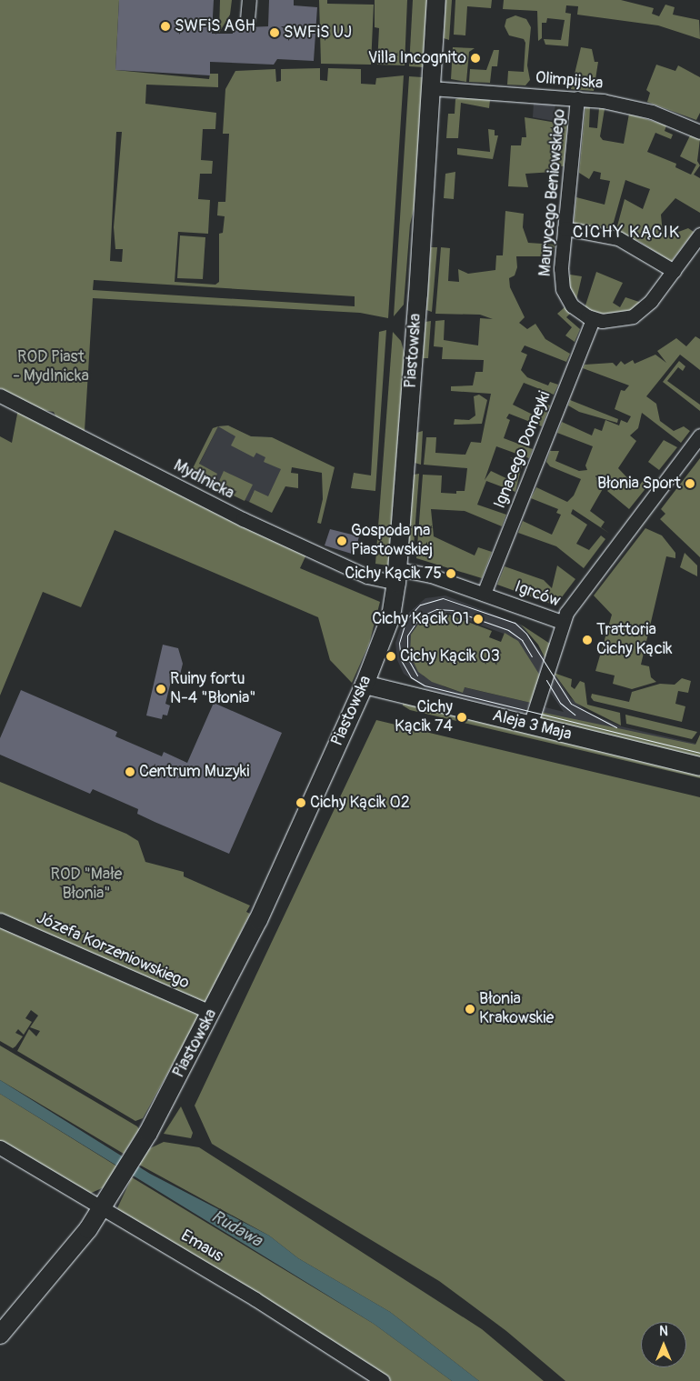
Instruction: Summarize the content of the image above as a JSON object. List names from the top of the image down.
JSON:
{
  "streets": {
    "street": [
      "Olimpijska",
      "Maurycego Beniowskiego",
      "Piastowska",
      "Ignacego Domeyki",
      "Mydlnicka",
      "Igrców",
      "Aleja 3 Maja",
      "Józefa Korzeniowskiego",
      "Emaus"
    ]
  },
  "crossings": [
    ["Olimpijska", "Maurycego Beniowskiego"],
    ["Olimpijska", "Piastowska"],
    ["Maurycego Beniowskiego", "Ignacego Domeyki"],
    ["Piastowska", "Mydlnicka"],
    ["Piastowska", "Igrców"],
    ["Piastowska", "Aleja 3 Maja"],
    ["Piastowska", "Józefa Korzeniowskiego"],
    ["Piastowska", "Emaus"],
    ["Ignacego Domeyki", "Igrców"],
    ["Mydlnicka", "Igrców"],
    ["Igrców", "Aleja 3 Maja"]
  ],
  "districts": ["CICHY KĄCIK"],
  "water": ["Rudawa"],
  "parks": ["ROD Piast - Mydlnicka", "ROD \"Małe Błonia\""],
  "places": [
    "SWFiS AGH",
    "SWFiS UJ",
    "Villa Incognito",
    "Błonia Sport",
    "Gospoda na Piastowskiej",
    "Cichy Kącik 75",
    "Cichy Kącik 01",
    "Trattoria Cichy Kącik",
    "Cichy Kącik 03",
    "Ruiny fortu N-4 \"Błonia\"",
    "Cichy Kącik 74",
    "Centrum Muzyki",
    "Cichy Kącik 02",
    "Błonia Krakowskie"
  ],
  "north": "top"
}
